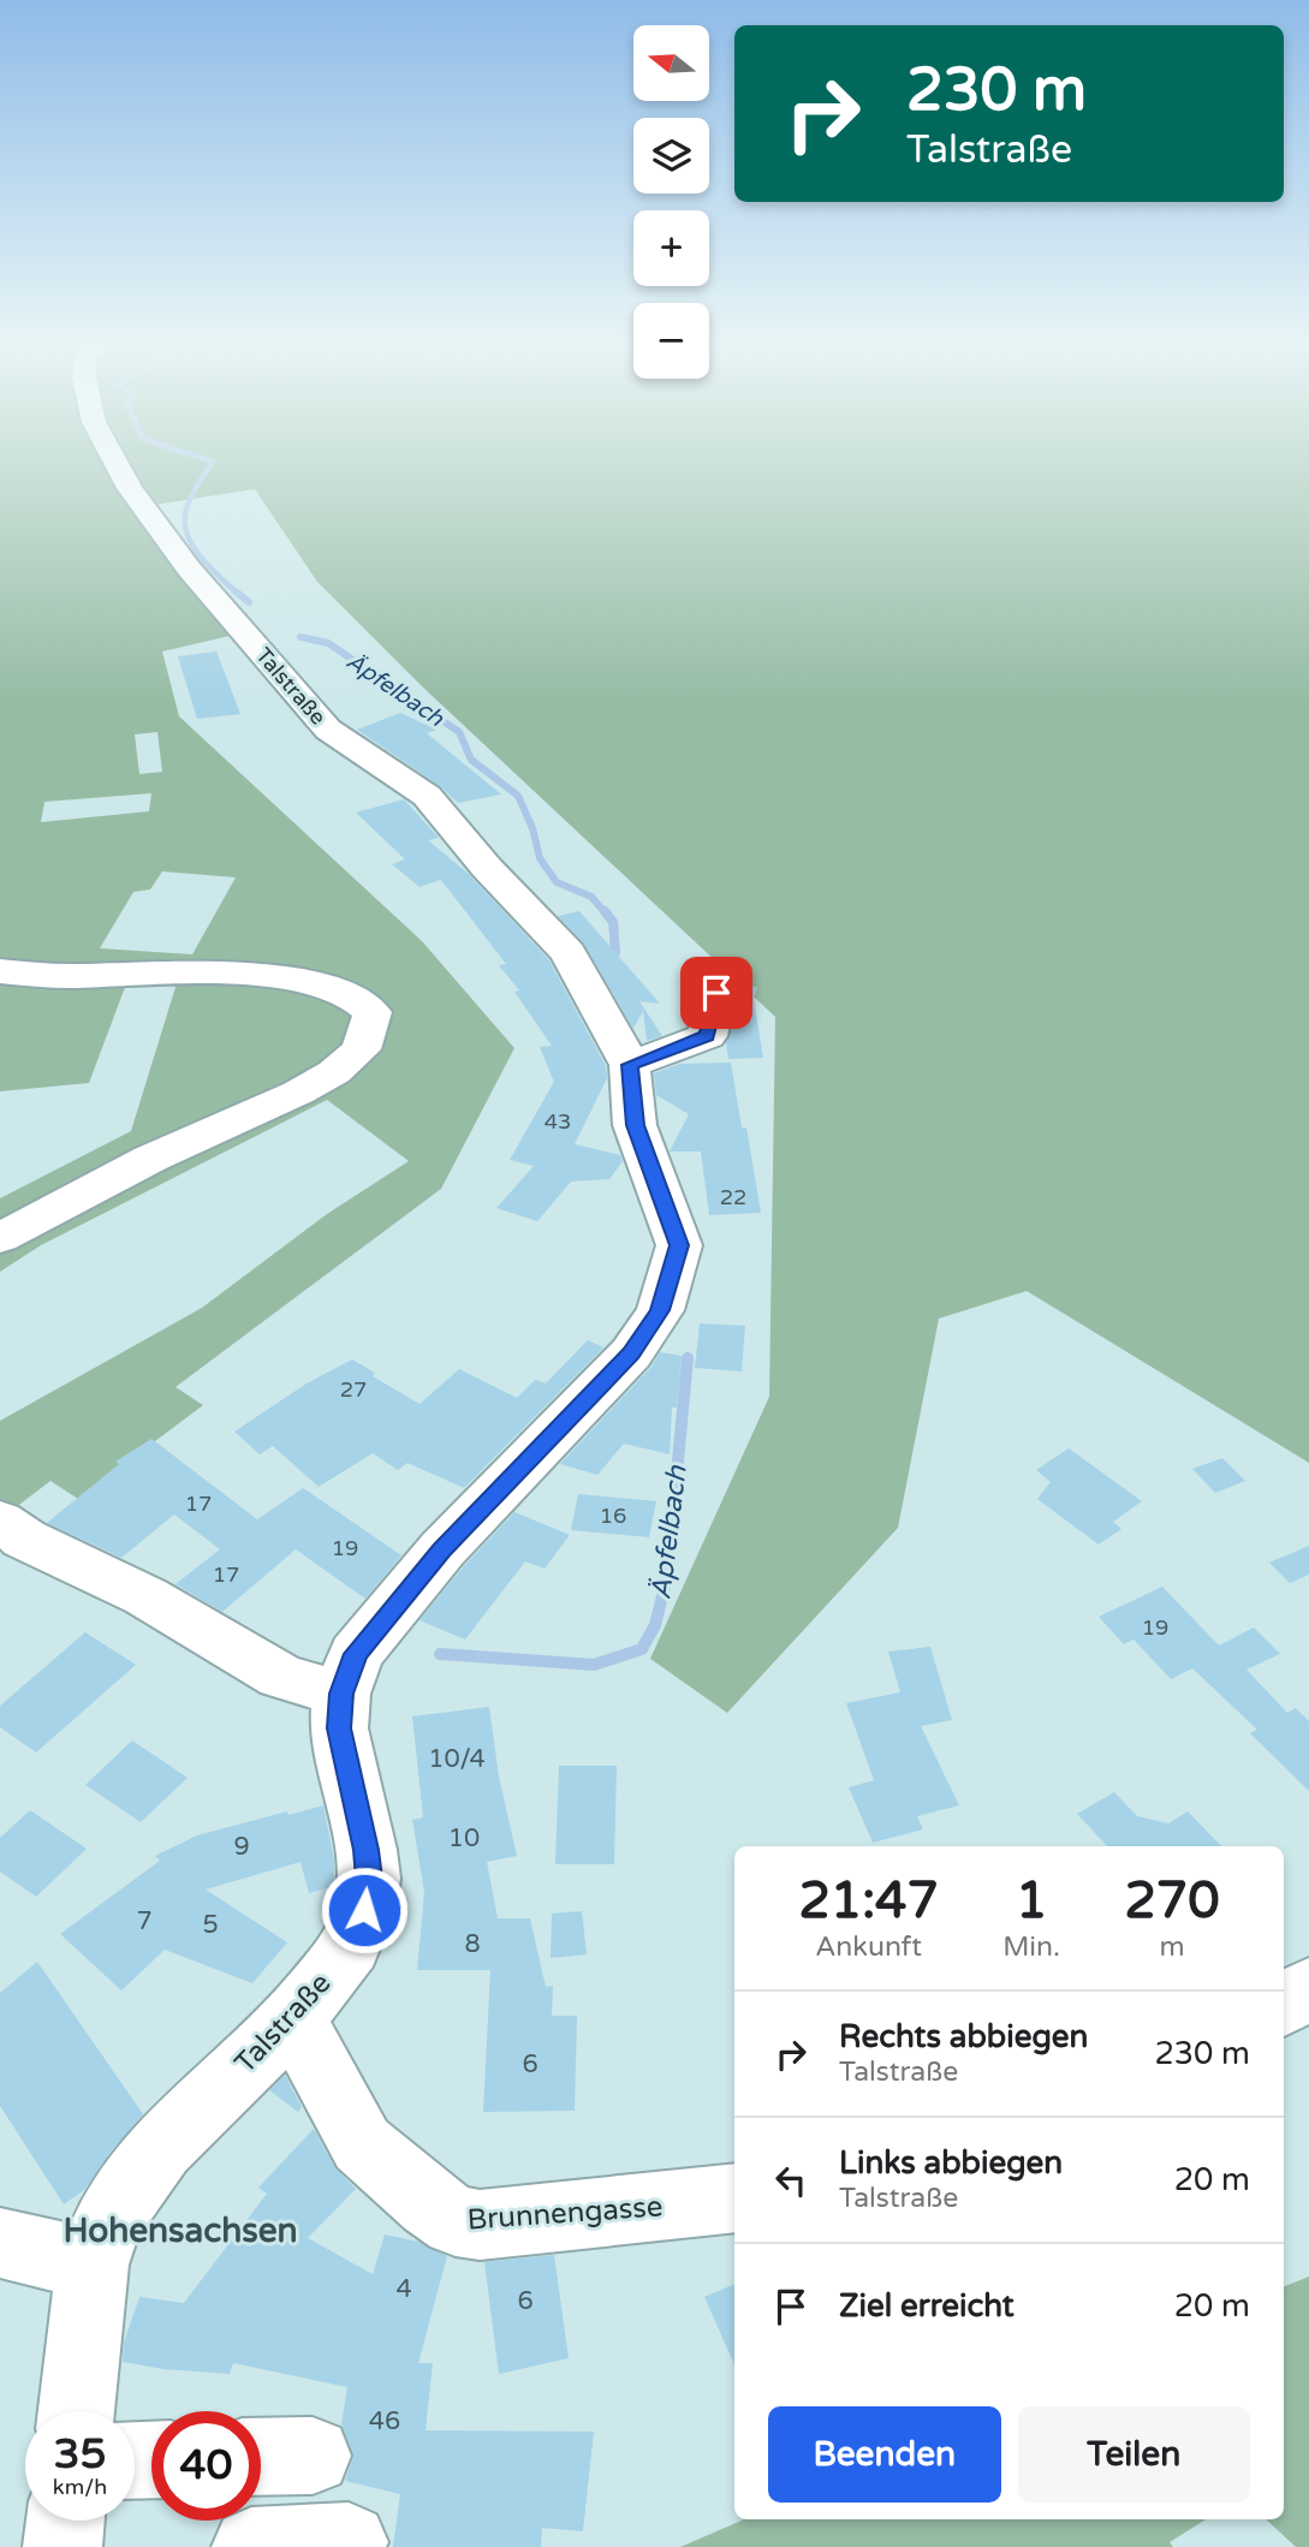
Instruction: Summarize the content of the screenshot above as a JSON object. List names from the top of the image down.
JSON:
{
  "streets": {
    "street": ["Talstraße", "Brunnengasse"]
  },
  "crossings": [
    ["Talstraße", "Brunnengasse"]
  ],
  "districts": ["Hohensachsen"],
  "water": ["Äpfelbach"],
  "house_numbers": [
    "43",
    "22",
    "27",
    "17",
    "16",
    "19",
    "17",
    "19",
    "10/4",
    "10",
    "9",
    "7",
    "5",
    "8",
    "6",
    "4",
    "6",
    "46"
  ],
  "north": "left",
  "page": {
    "map_buttons": ["+", "−"],
    "turn": ["230 m", "Talstraße"],
    "eta": [
      "21:47",
      "Ankunft",
      "1",
      "Min.",
      "270",
      "m"
    ],
    "list": [
      {
        "name": "Rechts abbiegen",
        "note": "Talstraße",
        "value": "230 m"
      },
      {
        "name": "Links abbiegen",
        "note": "Talstraße",
        "value": "20 m"
      },
      {
        "name": "Ziel erreicht",
        "value": "20 m"
      }
    ],
    "buttons": ["Beenden", "Teilen"],
    "speed": "35 km/h",
    "limit": "40"
  }
}
